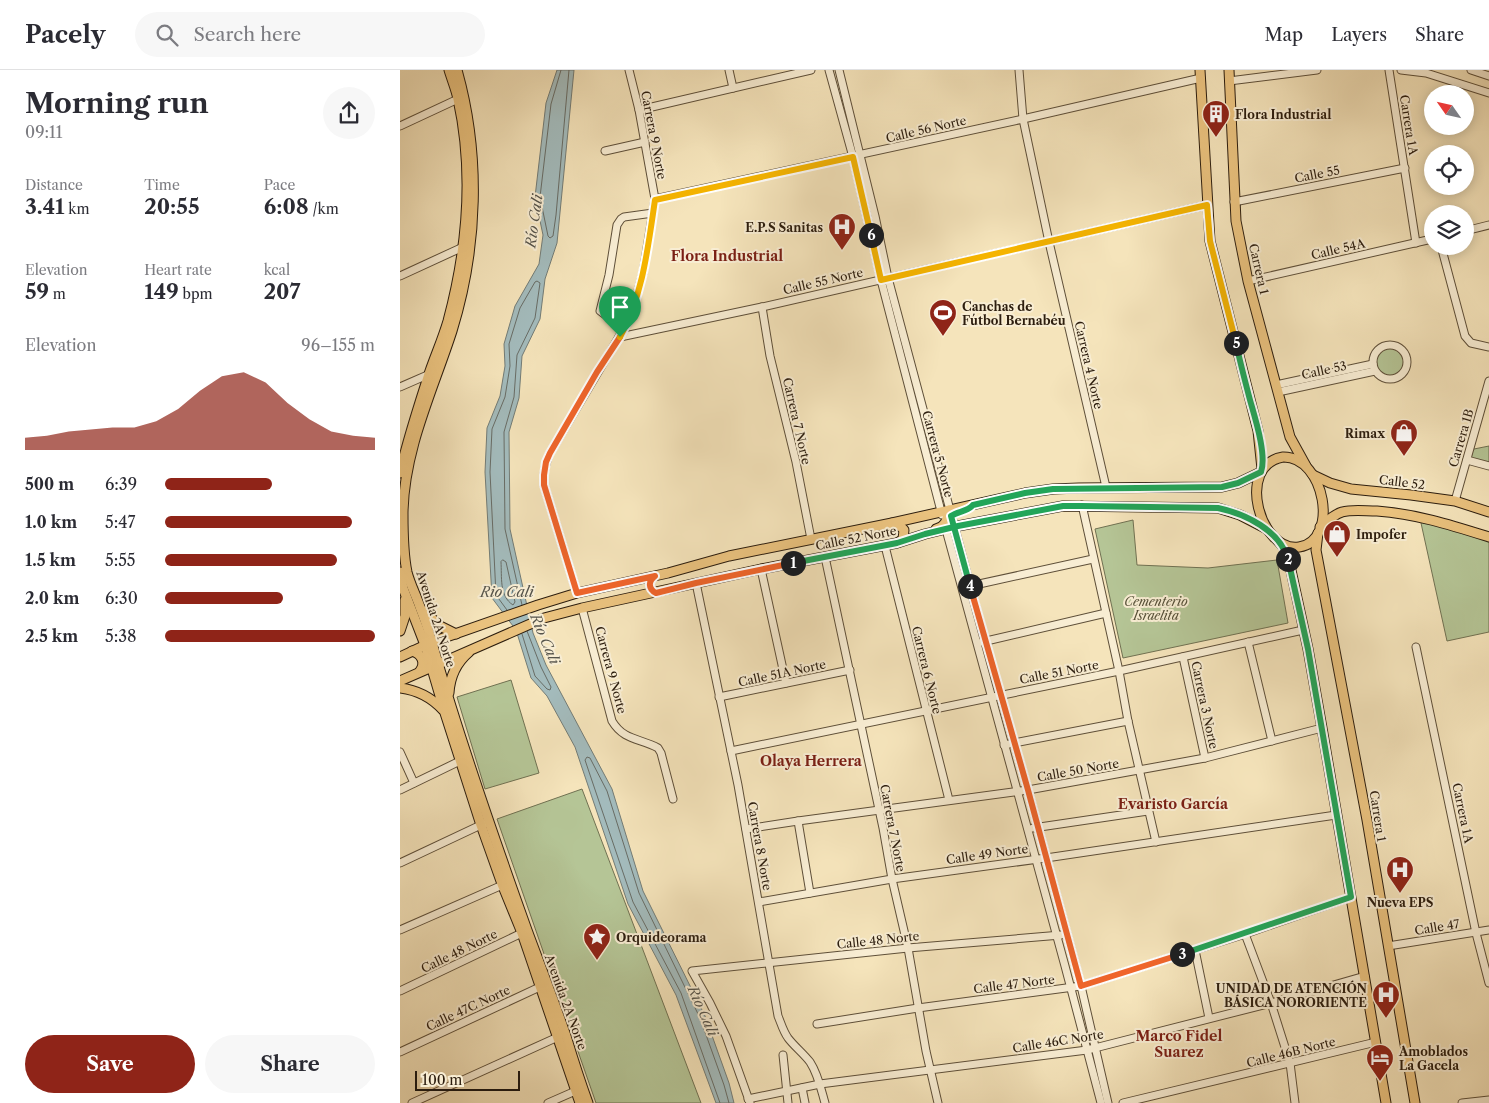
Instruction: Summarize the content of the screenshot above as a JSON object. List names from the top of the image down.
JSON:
{
  "streets": {
    "main road": [
      "Carrera 1",
      "Calle 52",
      "Calle 52 Norte",
      "Avenida 2A Norte"
    ],
    "street": [
      "Carrera 1A",
      "Calle 56 Norte",
      "Carrera 9 Norte",
      "Calle 55",
      "Calle 54A",
      "Calle 55 Norte",
      "Carrera 4 Norte",
      "Calle 53",
      "Carrera 7 Norte",
      "Carrera 1B",
      "Carrera 5 Norte",
      "Carrera 6 Norte",
      "Calle 51 Norte",
      "Calle 51A Norte",
      "Carrera 3 Norte",
      "Calle 50 Norte",
      "Carrera 8 Norte",
      "Calle 49 Norte",
      "Calle 47",
      "Calle 48 Norte",
      "Calle 47 Norte",
      "Calle 47C Norte",
      "Calle 46C Norte",
      "Calle 46B Norte"
    ]
  },
  "crossings": [
    ["Carrera 1A", "Calle 55"],
    ["Carrera 1A", "Calle 54A"],
    ["Carrera 1A", "Calle 47"],
    ["Calle 56 Norte", "Carrera 9 Norte"],
    ["Calle 56 Norte", "Carrera 4 Norte"],
    ["Calle 56 Norte", "Carrera 5 Norte"],
    ["Carrera 9 Norte", "Calle 55 Norte"],
    ["Carrera 9 Norte", "Calle 52 Norte"],
    ["Calle 55", "Carrera 1"],
    ["Calle 54A", "Carrera 1"],
    ["Carrera 1", "Calle 53"],
    ["Carrera 1", "Calle 52"],
    ["Carrera 1", "Calle 52 Norte"],
    ["Carrera 1", "Calle 47"],
    ["Calle 55 Norte", "Carrera 4 Norte"],
    ["Calle 55 Norte", "Carrera 7 Norte"],
    ["Calle 55 Norte", "Carrera 5 Norte"],
    ["Carrera 4 Norte", "Calle 52 Norte"],
    ["Carrera 7 Norte", "Calle 52 Norte"],
    ["Carrera 7 Norte", "Calle 51 Norte"],
    ["Carrera 7 Norte", "Calle 51A Norte"],
    ["Carrera 7 Norte", "Calle 50 Norte"],
    ["Carrera 7 Norte", "Calle 49 Norte"],
    ["Carrera 7 Norte", "Calle 48 Norte"],
    ["Carrera 7 Norte", "Calle 47 Norte"],
    ["Carrera 7 Norte", "Calle 46C Norte"],
    ["Carrera 1B", "Calle 52"],
    ["Carrera 5 Norte", "Calle 52 Norte"],
    ["Calle 52", "Calle 52 Norte"],
    ["Calle 52 Norte", "Avenida 2A Norte"],
    ["Calle 52 Norte", "Carrera 6 Norte"],
    ["Calle 52 Norte", "Carrera 8 Norte"],
    ["Avenida 2A Norte", "Calle 48 Norte"],
    ["Avenida 2A Norte", "Calle 47C Norte"],
    ["Carrera 6 Norte", "Calle 51 Norte"],
    ["Carrera 6 Norte", "Calle 50 Norte"],
    ["Calle 51 Norte", "Carrera 3 Norte"],
    ["Calle 51 Norte", "Carrera 8 Norte"],
    ["Calle 51A Norte", "Carrera 8 Norte"],
    ["Carrera 3 Norte", "Calle 50 Norte"],
    ["Calle 50 Norte", "Carrera 8 Norte"],
    ["Carrera 8 Norte", "Calle 49 Norte"],
    ["Carrera 8 Norte", "Calle 48 Norte"],
    ["Carrera 8 Norte", "Calle 46C Norte"],
    ["Calle 48 Norte", "Calle 46C Norte"]
  ],
  "districts": [
    "Flora Industrial",
    "Olaya Herrera",
    "Evaristo García",
    "Marco Fidel Suarez"
  ],
  "water": ["Río Cali", "Rio Cali"],
  "parks": ["Cementerio Israelita"],
  "places": {
    "building": ["Flora Industrial"],
    "hospital": ["E.P.S Sanitas", "Nueva EPS", "UNIDAD DE ATENCIÓN BÁSICA NORORIENTE"],
    "sports": ["Canchas de Fútbol Bernabéu"],
    "shop": ["Rimax", "Impofer"],
    "place": ["Orquideorama"],
    "hotel": ["Amoblados La Gacela"]
  },
  "scale_bar": "100 m",
  "north": "top left",
  "page": {
    "header": "Pacely",
    "search": "Search here",
    "nav": ["Map", "Layers", "Share"],
    "heading": ["Morning run", "09:11"],
    "stats": [
      ["Distance", "3.41 km"],
      ["Time", "20:55"],
      ["Pace", "6:08 /km"],
      ["Elevation", "59 m"],
      ["Heart rate", "149 bpm"],
      ["kcal", "207"]
    ],
    "pins": [
      "6",
      "5",
      "2",
      "1",
      "4",
      "3"
    ],
    "chart": ["Elevation", "96–155 m"],
    "list": [
      {
        "name": "500 m",
        "note": "6:39"
      },
      {
        "name": "1.0 km",
        "note": "5:47"
      },
      {
        "name": "1.5 km",
        "note": "5:55"
      },
      {
        "name": "2.0 km",
        "note": "6:30"
      },
      {
        "name": "2.5 km",
        "note": "5:38"
      }
    ],
    "buttons": ["Save", "Share"],
    "scale": "100 m"
  }
}
